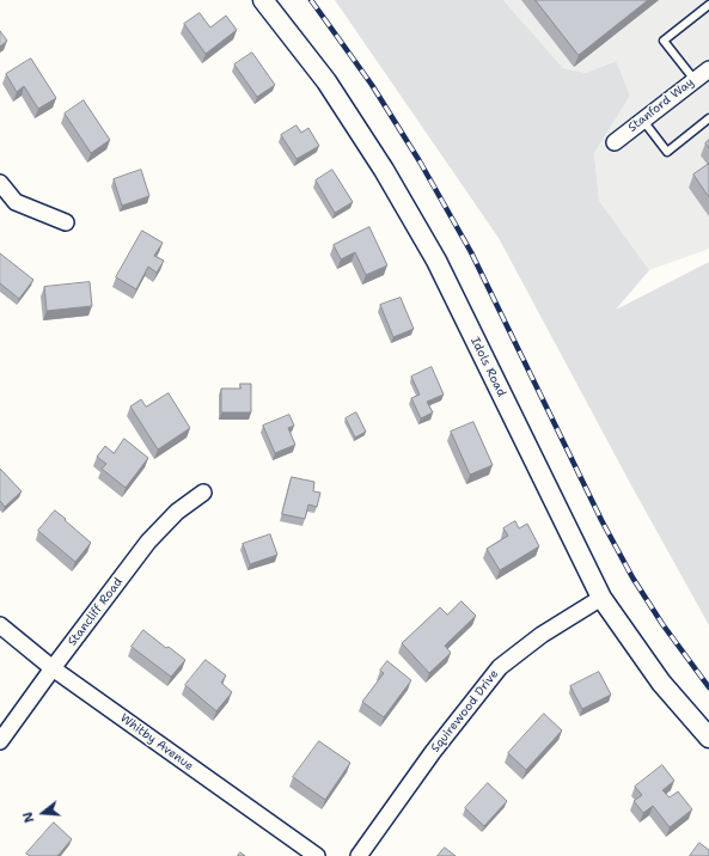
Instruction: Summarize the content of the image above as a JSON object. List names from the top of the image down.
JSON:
{
  "streets": {
    "street": [
      "Stanford Way",
      "Idols Road",
      "Stancliff Road",
      "Squirewood Drive",
      "Whitby Avenue"
    ]
  },
  "crossings": [
    ["Idols Road", "Squirewood Drive"],
    ["Stancliff Road", "Whitby Avenue"]
  ],
  "north": "left"
}
